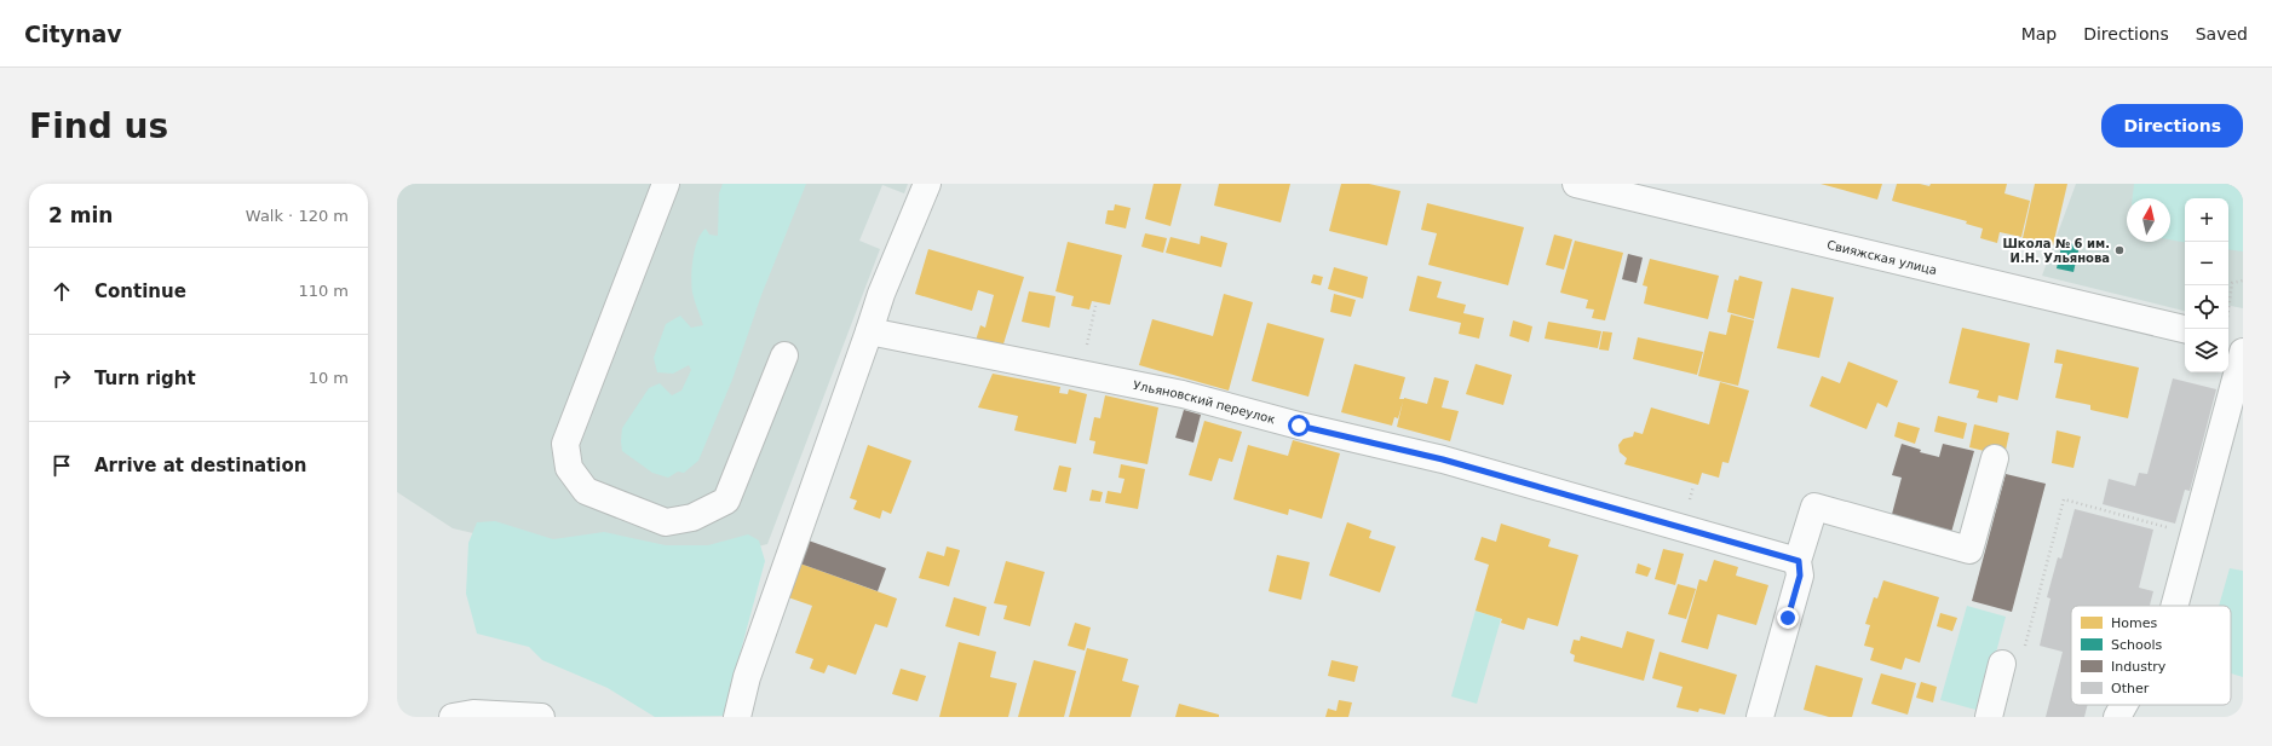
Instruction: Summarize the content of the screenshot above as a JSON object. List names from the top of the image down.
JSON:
{
  "streets": {
    "street": ["Свияжская улица", "Ульяновский переулок"]
  },
  "places": ["Школа № 6 им. И.Н. Ульянова"],
  "legend": [
    "Homes",
    "Schools",
    "Industry",
    "Other"
  ],
  "north": "top",
  "page": {
    "header": "Citynav",
    "nav": ["Map", "Directions", "Saved"],
    "buttons": "Directions",
    "title": "Find us",
    "heading": ["2 min", "Walk · 120 m"],
    "map_buttons": ["+", "−"],
    "list": [
      ["Continue", "110 m"],
      ["Turn right", "10 m"],
      "Arrive at destination"
    ]
  }
}
